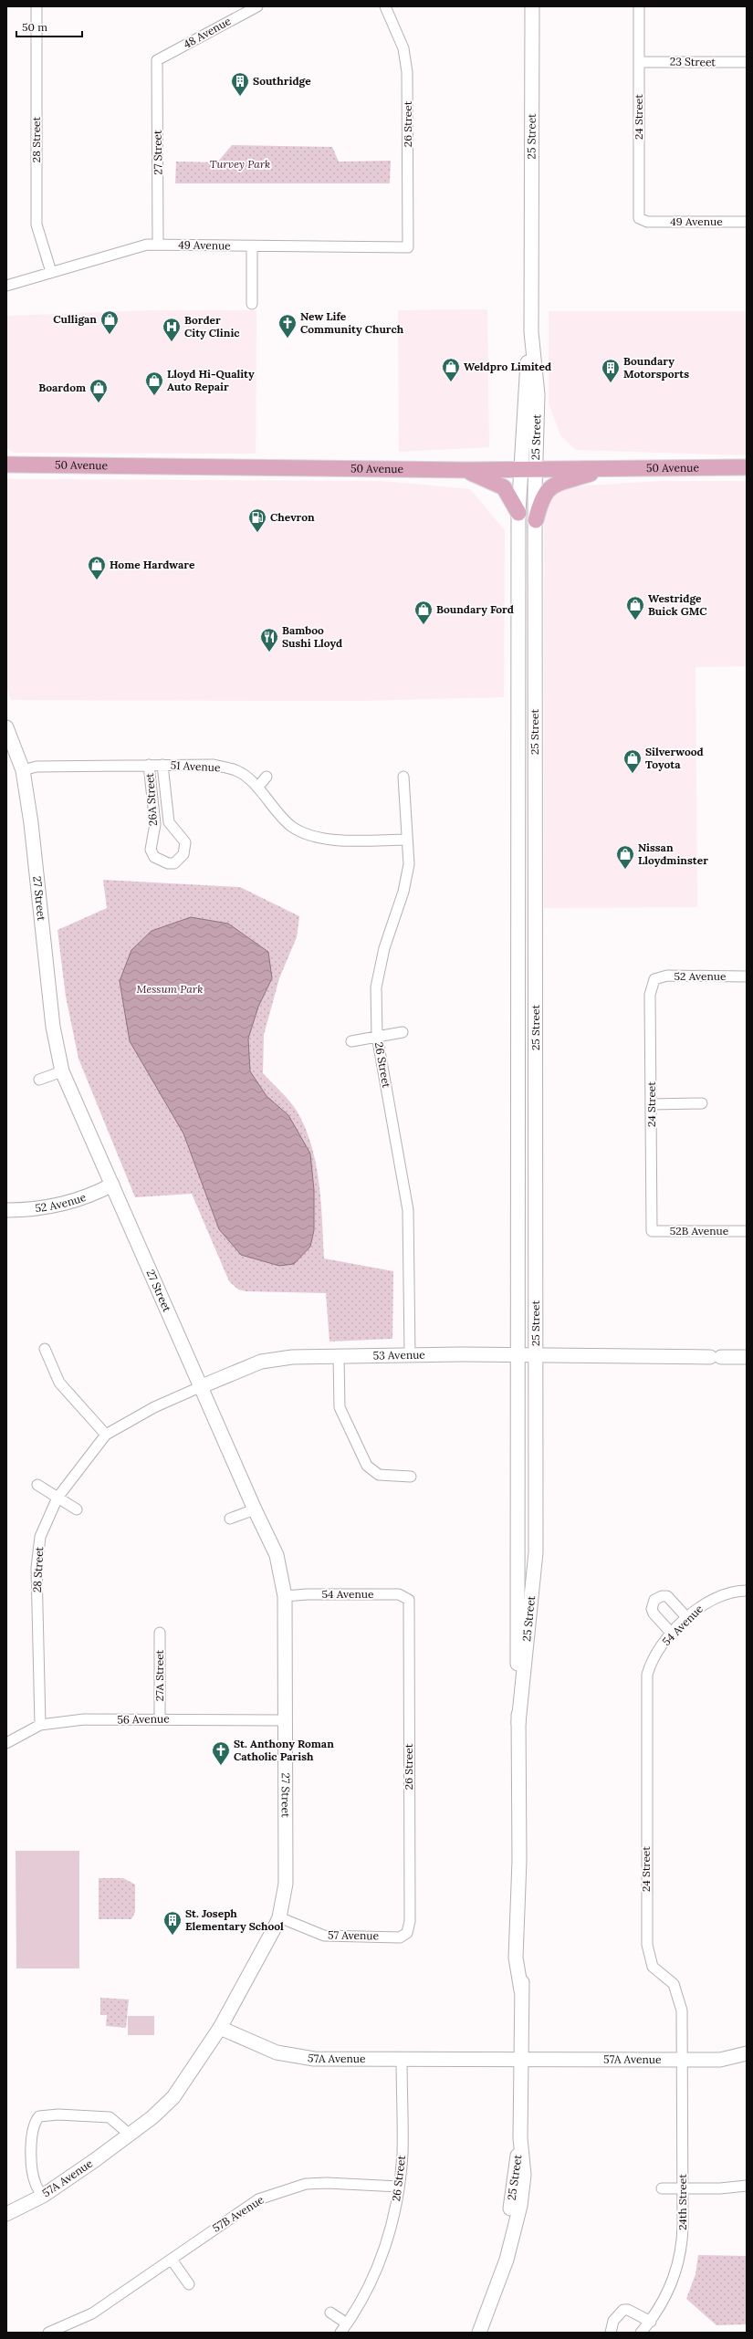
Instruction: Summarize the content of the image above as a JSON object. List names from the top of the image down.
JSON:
{
  "streets": {
    "main road": [
      "25 Street",
      "27 Street",
      "50 Avenue",
      "52 Avenue",
      "53 Avenue",
      "57A Avenue"
    ],
    "street": [
      "48 Avenue",
      "23 Street",
      "24 Street",
      "26 Street",
      "28 Street",
      "49 Avenue",
      "51 Avenue",
      "26A Street",
      "52B Avenue",
      "54 Avenue",
      "27A Street",
      "56 Avenue",
      "57 Avenue",
      "24th Street",
      "57B Avenue"
    ]
  },
  "crossings": [
    ["48 Avenue", "27 Street"],
    ["23 Street", "24 Street"],
    ["24 Street", "49 Avenue"],
    ["24 Street", "52 Avenue"],
    ["24 Street", "52B Avenue"],
    ["24 Street", "54 Avenue"],
    ["24 Street", "57A Avenue"],
    ["24 Street", "24th Street"],
    ["26 Street", "49 Avenue"],
    ["26 Street", "51 Avenue"],
    ["26 Street", "53 Avenue"],
    ["26 Street", "54 Avenue"],
    ["26 Street", "57 Avenue"],
    ["26 Street", "57A Avenue"],
    ["26 Street", "57B Avenue"],
    ["25 Street", "50 Avenue"],
    ["25 Street", "53 Avenue"],
    ["25 Street", "57A Avenue"],
    ["28 Street", "49 Avenue"],
    ["28 Street", "53 Avenue"],
    ["28 Street", "56 Avenue"],
    ["27 Street", "49 Avenue"],
    ["27 Street", "51 Avenue"],
    ["27 Street", "52 Avenue"],
    ["27 Street", "53 Avenue"],
    ["27 Street", "54 Avenue"],
    ["27 Street", "56 Avenue"],
    ["27 Street", "57 Avenue"],
    ["27 Street", "57A Avenue"],
    ["51 Avenue", "26A Street"],
    ["27A Street", "56 Avenue"],
    ["57A Avenue", "24th Street"]
  ],
  "parks": ["Turvey Park", "Messum Park"],
  "places": {
    "building": ["Southridge", "Boundary Motorsports", "St. Joseph Elementary School"],
    "shop": [
      "Culligan",
      "Weldpro Limited",
      "Lloyd Hi-Quality Auto Repair",
      "Boardom",
      "Home Hardware",
      "Westridge Buick GMC",
      "Boundary Ford",
      "Silverwood Toyota",
      "Nissan Lloydminster"
    ],
    "church": ["New Life Community Church", "St. Anthony Roman Catholic Parish"],
    "hospital": ["Border City Clinic"],
    "fuel station": ["Chevron"],
    "restaurant": ["Bamboo Sushi Lloyd"]
  },
  "scale_bar": "50 m"
}
